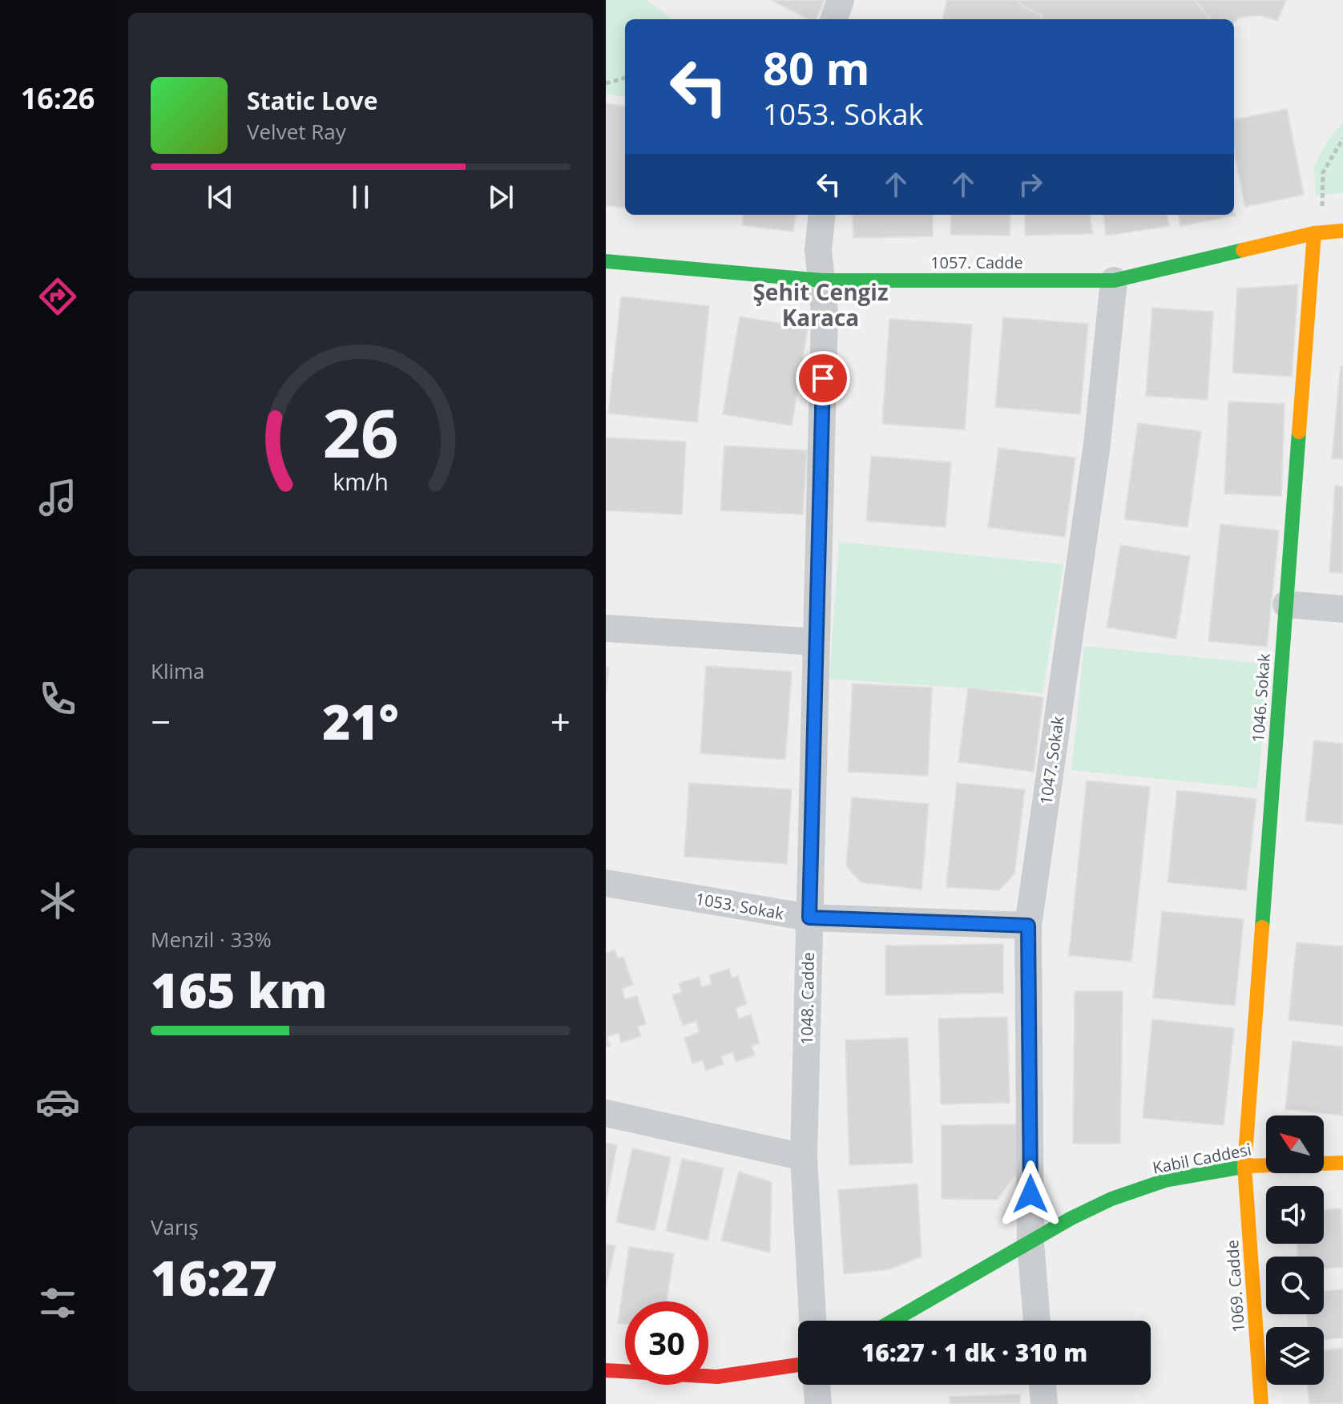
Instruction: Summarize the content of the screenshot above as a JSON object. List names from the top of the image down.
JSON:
{
  "streets": {
    "street": [
      "1057. Cadde",
      "1046. Sokak",
      "1047. Sokak",
      "1053. Sokak",
      "1048. Cadde",
      "Kabil Caddesi",
      "1069. Cadde"
    ]
  },
  "crossings": [
    ["1057. Cadde", "1046. Sokak"],
    ["1057. Cadde", "1047. Sokak"],
    ["1057. Cadde", "1048. Cadde"],
    ["1046. Sokak", "Kabil Caddesi"],
    ["1046. Sokak", "1069. Cadde"],
    ["1047. Sokak", "1053. Sokak"],
    ["1047. Sokak", "Kabil Caddesi"],
    ["1053. Sokak", "1048. Cadde"],
    ["Kabil Caddesi", "1069. Cadde"]
  ],
  "districts": ["Şehit Cengiz Karaca"],
  "north": "top left",
  "page": {
    "tabs": "16:26",
    "turn": ["80 m", "1053. Sokak"],
    "song": ["Static Love", "Velvet Ray"],
    "tile": [
      "Klima",
      ["Menzil · 33%", "165 km"],
      ["Varış", "16:27"]
    ],
    "heat": ["−", "21°", "+"],
    "limit": "30",
    "trip": "16:27 · 1 dk · 310 m",
    "gauge": ["26", "km/h"]
  }
}
